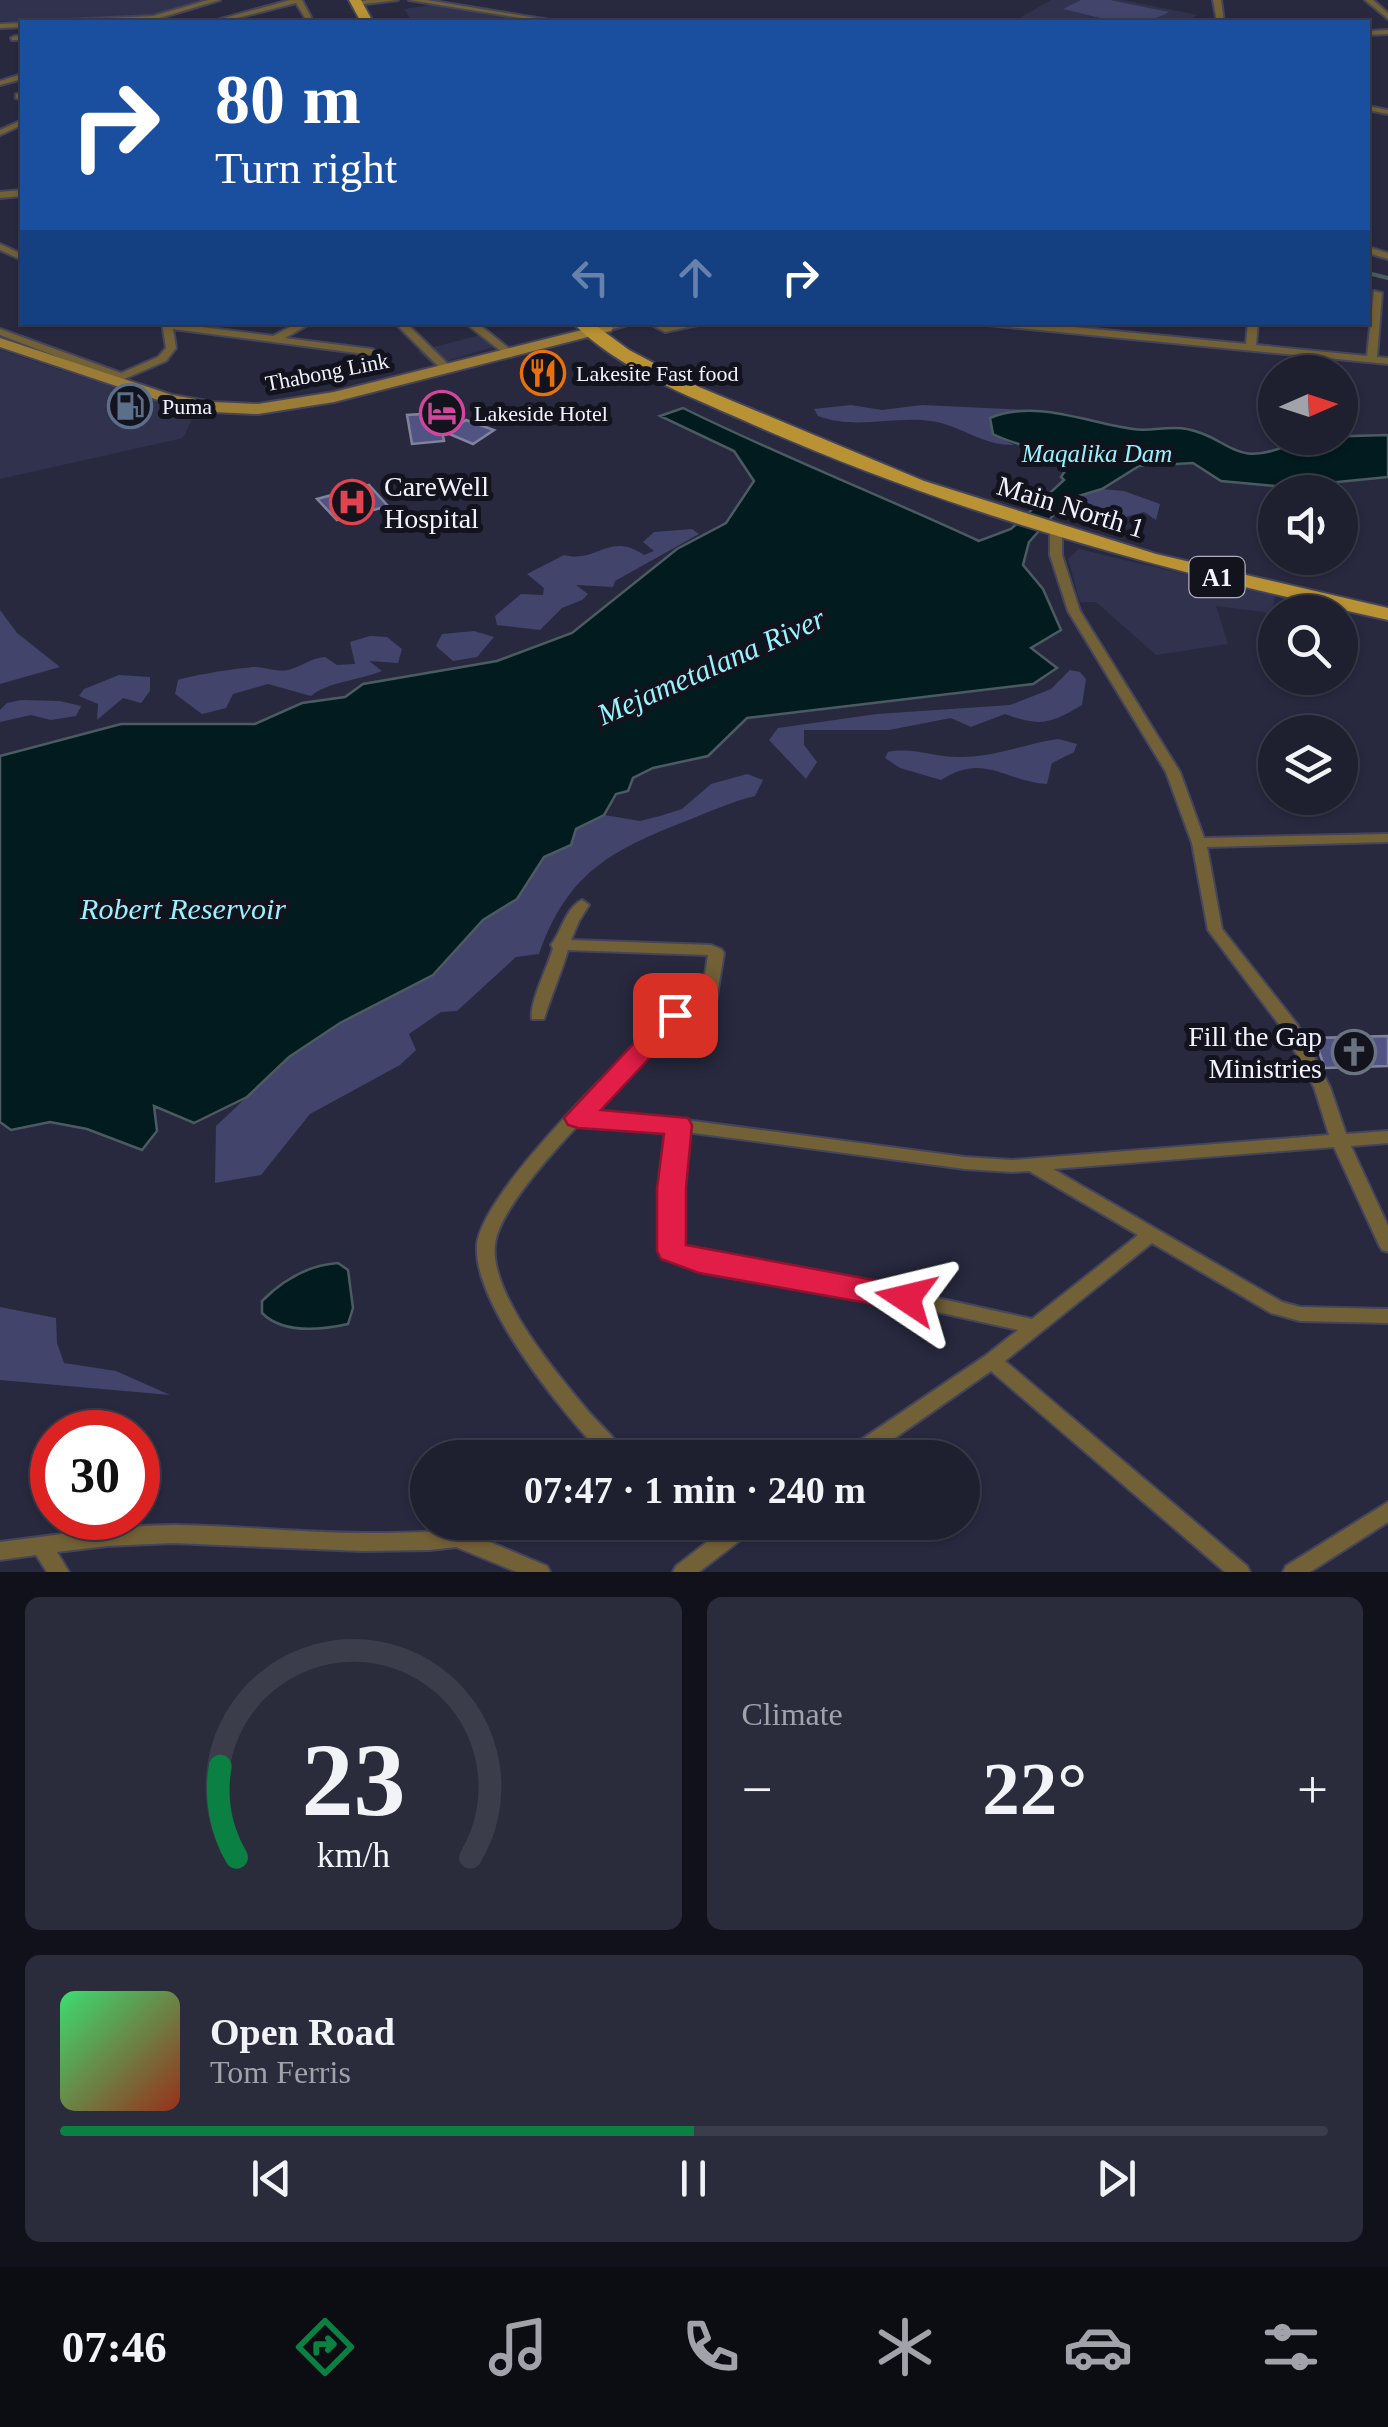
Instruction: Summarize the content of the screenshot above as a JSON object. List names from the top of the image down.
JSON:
{
  "streets": {
    "main road": ["Thabong Link", "Main North 1", "A1"]
  },
  "crossings": [
    ["Thabong Link", "Main North 1"]
  ],
  "water": ["Maqalika Dam", "Mejametalana River", "Robert Reservoir"],
  "places": {
    "restaurant": ["Lakesite Fast food"],
    "fuel station": ["Puma"],
    "hotel": ["Lakeside Hotel"],
    "hospital": ["CareWell Hospital"],
    "church": ["Fill the Gap Ministries"]
  },
  "north": "right",
  "page": {
    "turn": ["80 m", "Turn right"],
    "limit": "30",
    "trip": "07:47 · 1 min · 240 m",
    "tile": "Climate",
    "heat": ["−", "22°", "+"],
    "song": ["Open Road", "Tom Ferris"],
    "tabs": "07:46",
    "gauge": ["23", "km/h"]
  }
}
